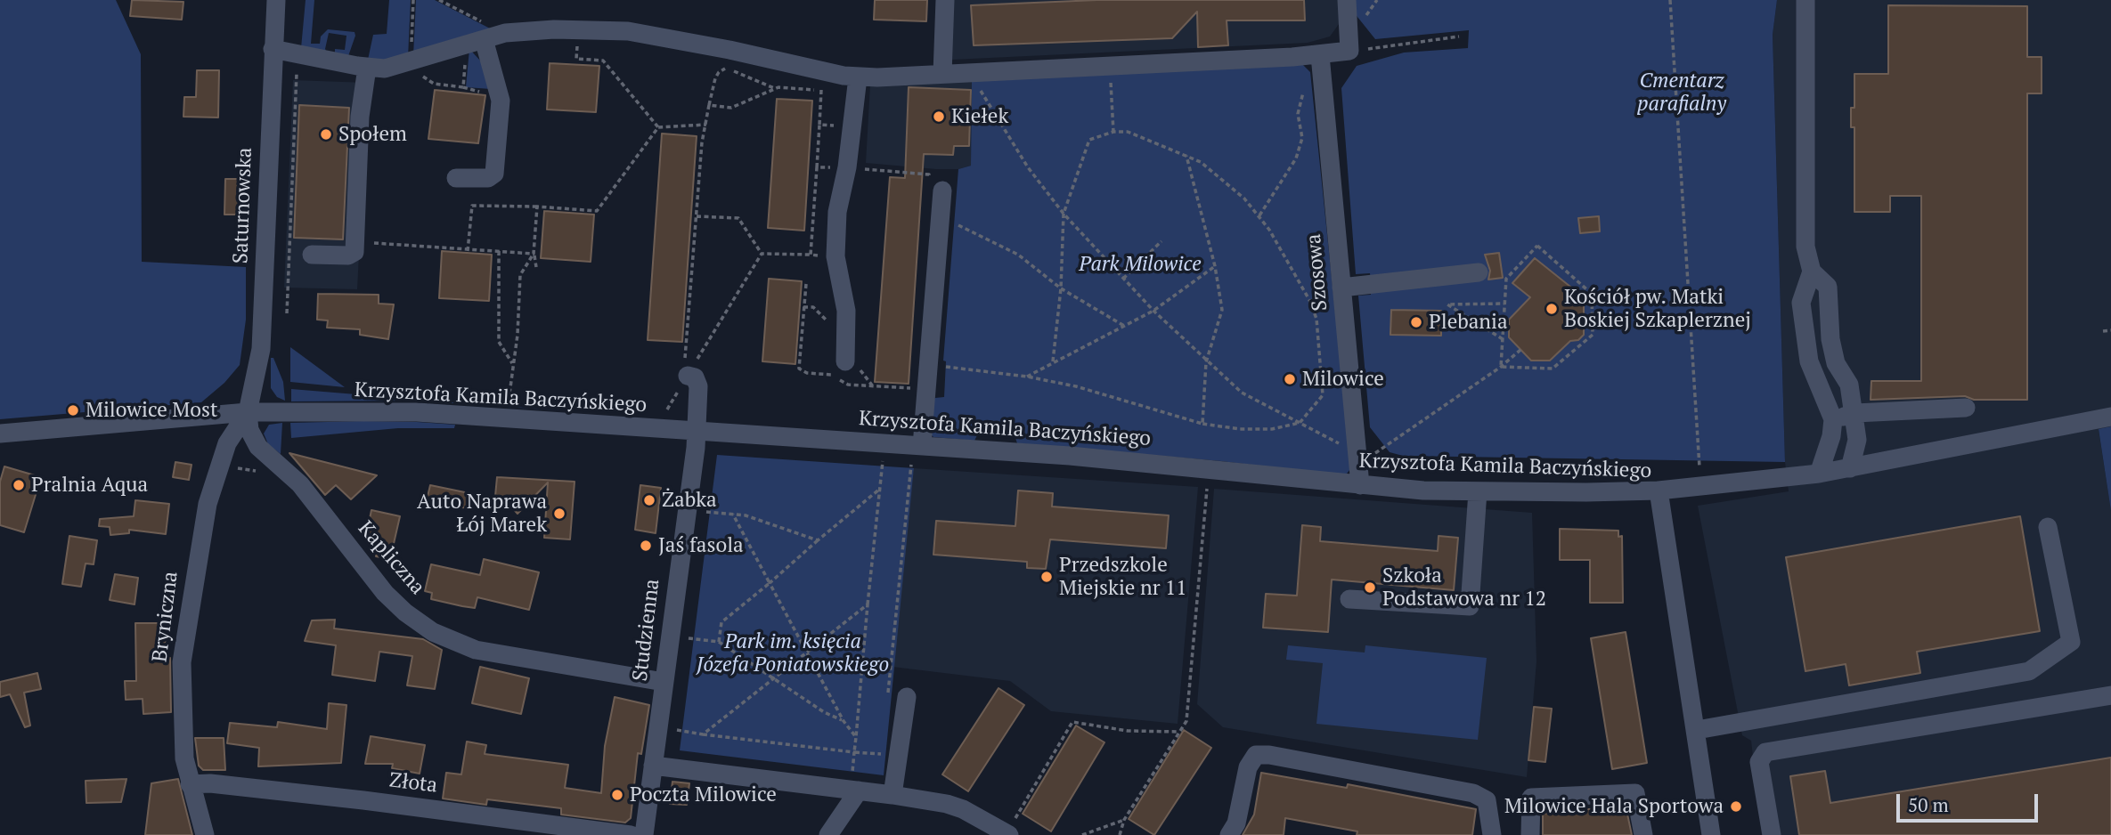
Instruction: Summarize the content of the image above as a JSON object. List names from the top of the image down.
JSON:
{
  "streets": {
    "street": [
      "Saturnowska",
      "Szosowa",
      "Krzysztofa Kamila Baczyńskiego",
      "Kapliczna",
      "Bryniczna",
      "Studzienna",
      "Złota"
    ]
  },
  "crossings": [
    ["Saturnowska", "Krzysztofa Kamila Baczyńskiego"],
    ["Saturnowska", "Kapliczna"],
    ["Saturnowska", "Bryniczna"],
    ["Szosowa", "Krzysztofa Kamila Baczyńskiego"],
    ["Krzysztofa Kamila Baczyńskiego", "Kapliczna"],
    ["Krzysztofa Kamila Baczyńskiego", "Bryniczna"],
    ["Krzysztofa Kamila Baczyńskiego", "Studzienna"],
    ["Kapliczna", "Bryniczna"],
    ["Kapliczna", "Studzienna"],
    ["Bryniczna", "Złota"]
  ],
  "parks": ["Cmentarz parafialny", "Park Milowice", "Park im. księcia Józefa Poniatowskiego"],
  "places": [
    "Kiełek",
    "Społem",
    "Kościół pw. Matki Boskiej Szkaplerznej",
    "Plebania",
    "Milowice",
    "Milowice Most",
    "Pralnia Aqua",
    "Żabka",
    "Auto Naprawa Łój Marek",
    "Jaś fasola",
    "Przedszkole Miejskie nr 11",
    "Szkoła Podstawowa nr 12",
    "Poczta Milowice",
    "Milowice Hala Sportowa"
  ],
  "scale_bar": "50 m"
}
